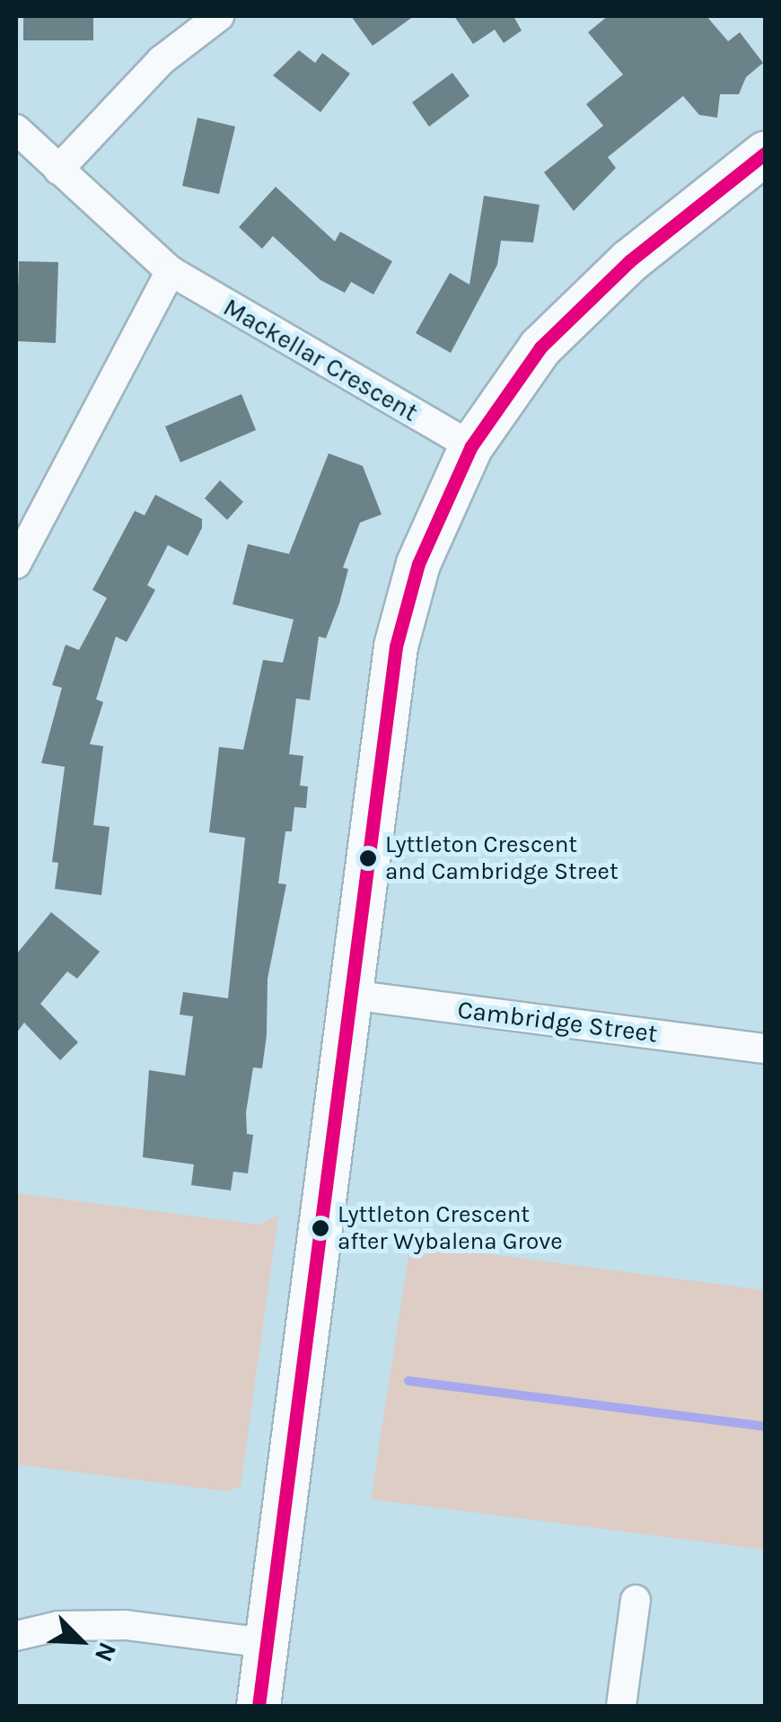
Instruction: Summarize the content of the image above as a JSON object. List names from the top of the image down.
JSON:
{
  "streets": {
    "street": ["Mackellar Crescent", "Cambridge Street"]
  },
  "places": ["Lyttleton Crescent and Cambridge Street", "Lyttleton Crescent after Wybalena Grove"],
  "north": "bottom right"
}
